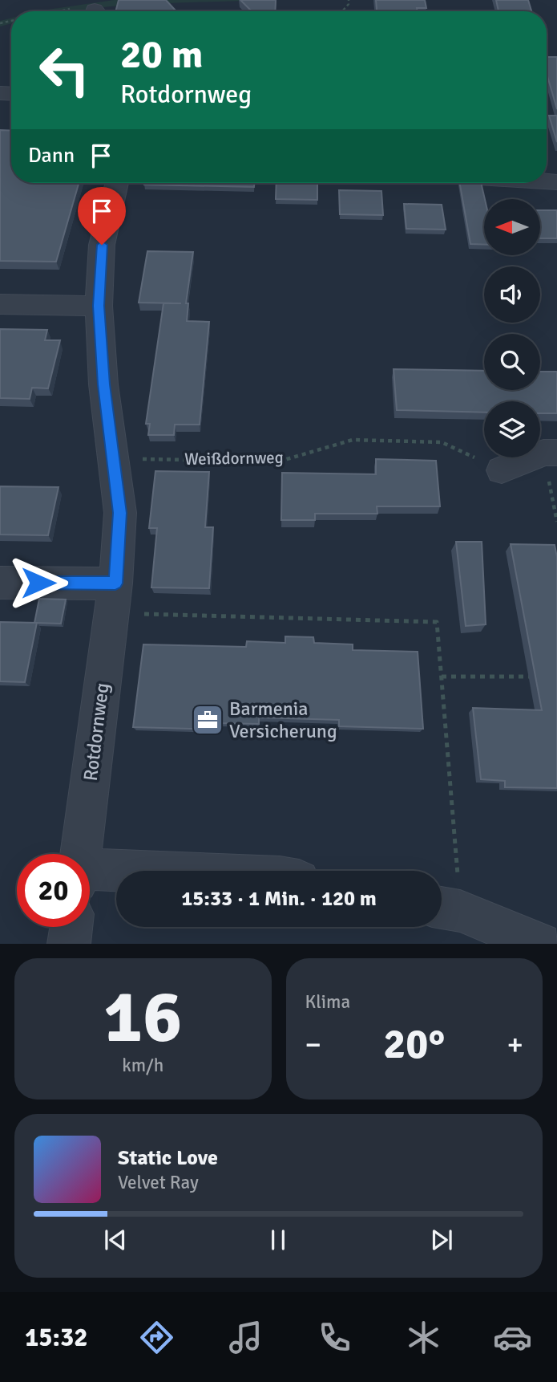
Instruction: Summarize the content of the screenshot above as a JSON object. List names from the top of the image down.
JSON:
{
  "streets": {
    "street": ["Rotdornweg"],
    "path": ["Weißdornweg"]
  },
  "crossings": [
    ["Weißdornweg", "Rotdornweg"]
  ],
  "places": {
    "office": ["Barmenia Versicherung"]
  },
  "north": "left",
  "page": {
    "turn": ["20 m", "Rotdornweg"],
    "then": "Dann",
    "limit": "20",
    "trip": "15:33 · 1 Min. · 120 m",
    "tile": [
      ["16", "km/h"],
      "Klima"
    ],
    "heat": ["−", "20°", "+"],
    "song": ["Static Love", "Velvet Ray"],
    "tabs": "15:32"
  }
}
